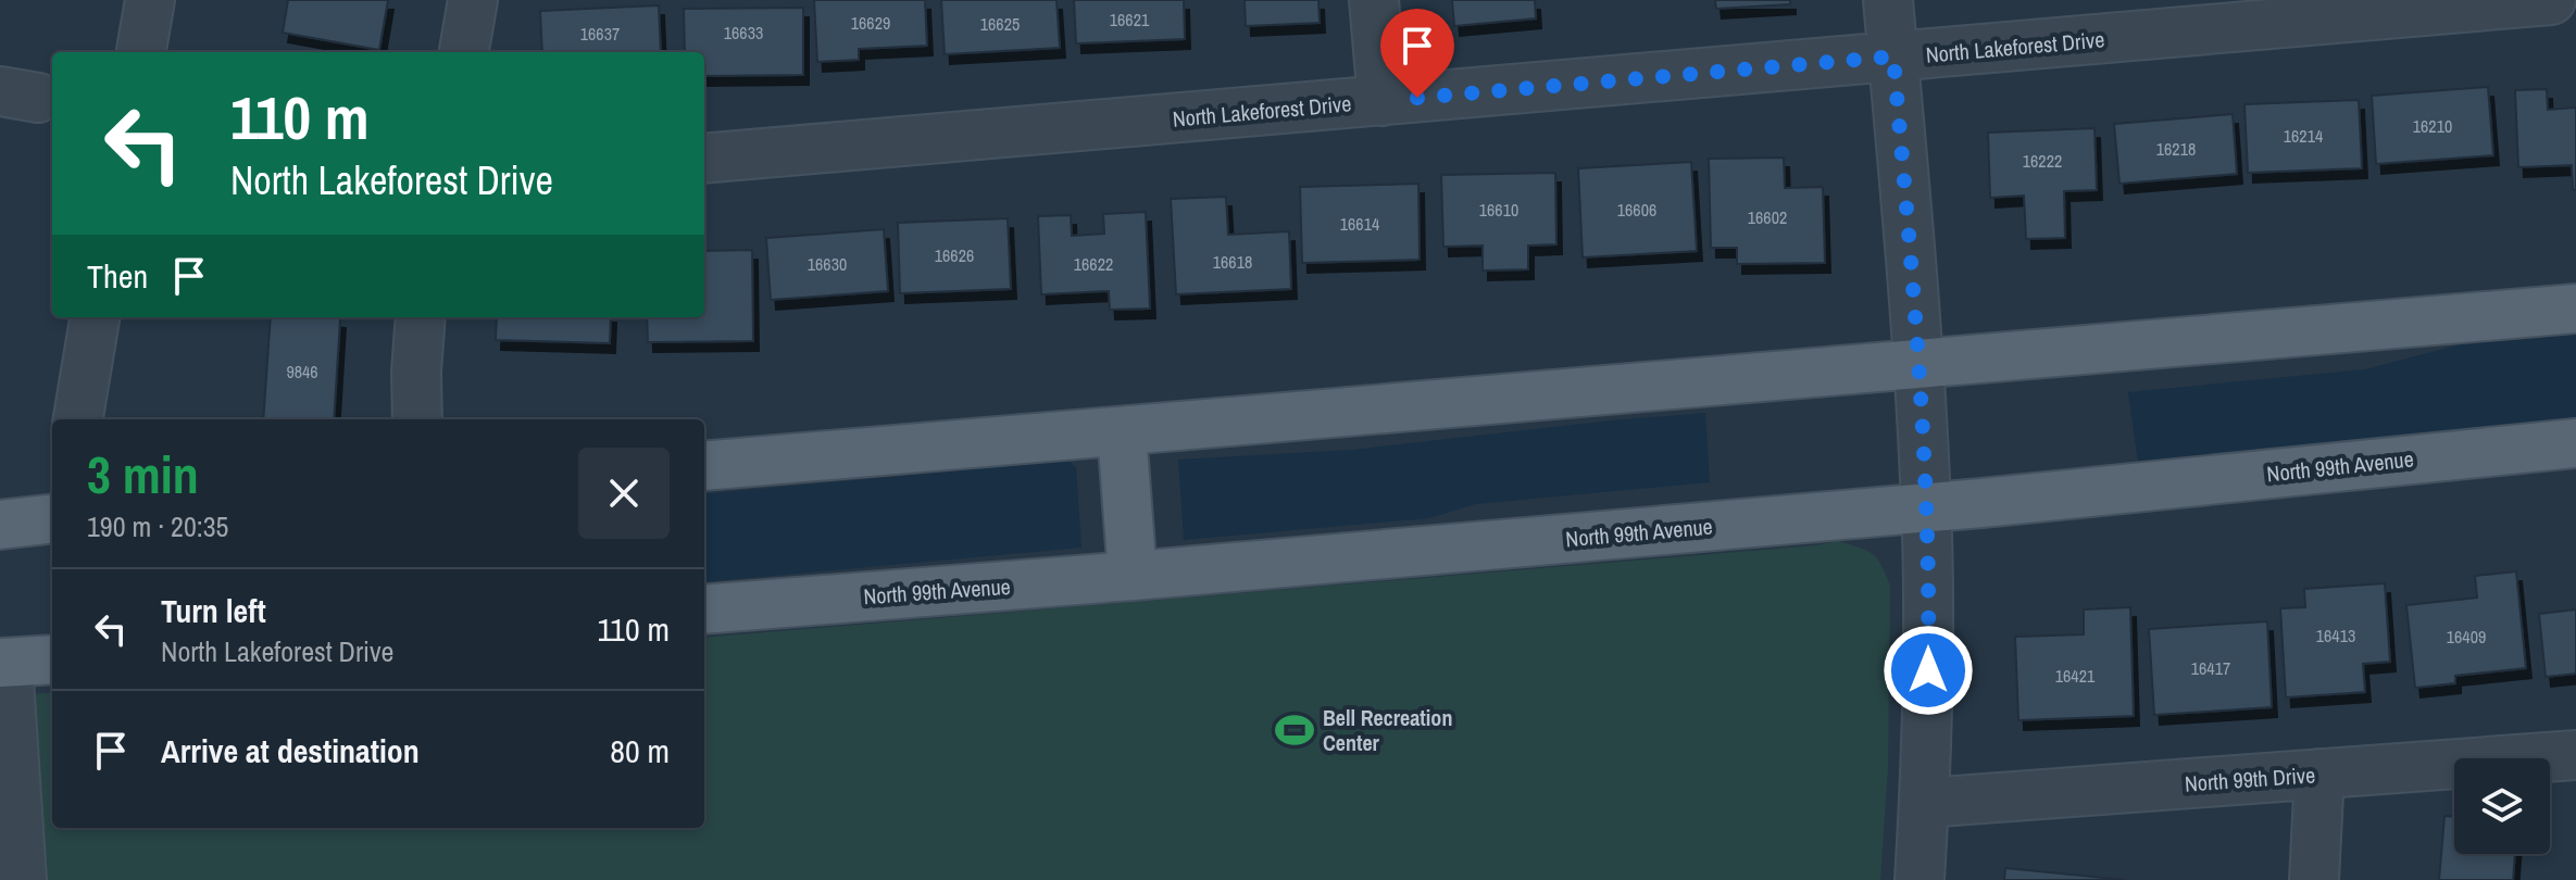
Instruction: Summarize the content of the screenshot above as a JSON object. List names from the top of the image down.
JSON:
{
  "streets": {
    "main road": ["North 99th Avenue"],
    "street": ["North Lakeforest Drive", "North 99th Drive"]
  },
  "places": {
    "sports": ["Bell Recreation Center"]
  },
  "house_numbers": [
    "16621",
    "16629",
    "16625",
    "16633",
    "16637",
    "16210",
    "16214",
    "16218",
    "16222",
    "16610",
    "16606",
    "16602",
    "16614",
    "16626",
    "16618",
    "16630",
    "16622",
    "9846",
    "16413",
    "16409",
    "16417",
    "16421"
  ],
  "page": {
    "turn": ["110 m", "North Lakeforest Drive"],
    "then": "Then",
    "heading": ["3 min", "190 m · 20:35"],
    "list": [
      {
        "name": "Turn left",
        "note": "North Lakeforest Drive",
        "value": "110 m"
      },
      {
        "name": "Arrive at destination",
        "value": "80 m"
      }
    ]
  }
}
